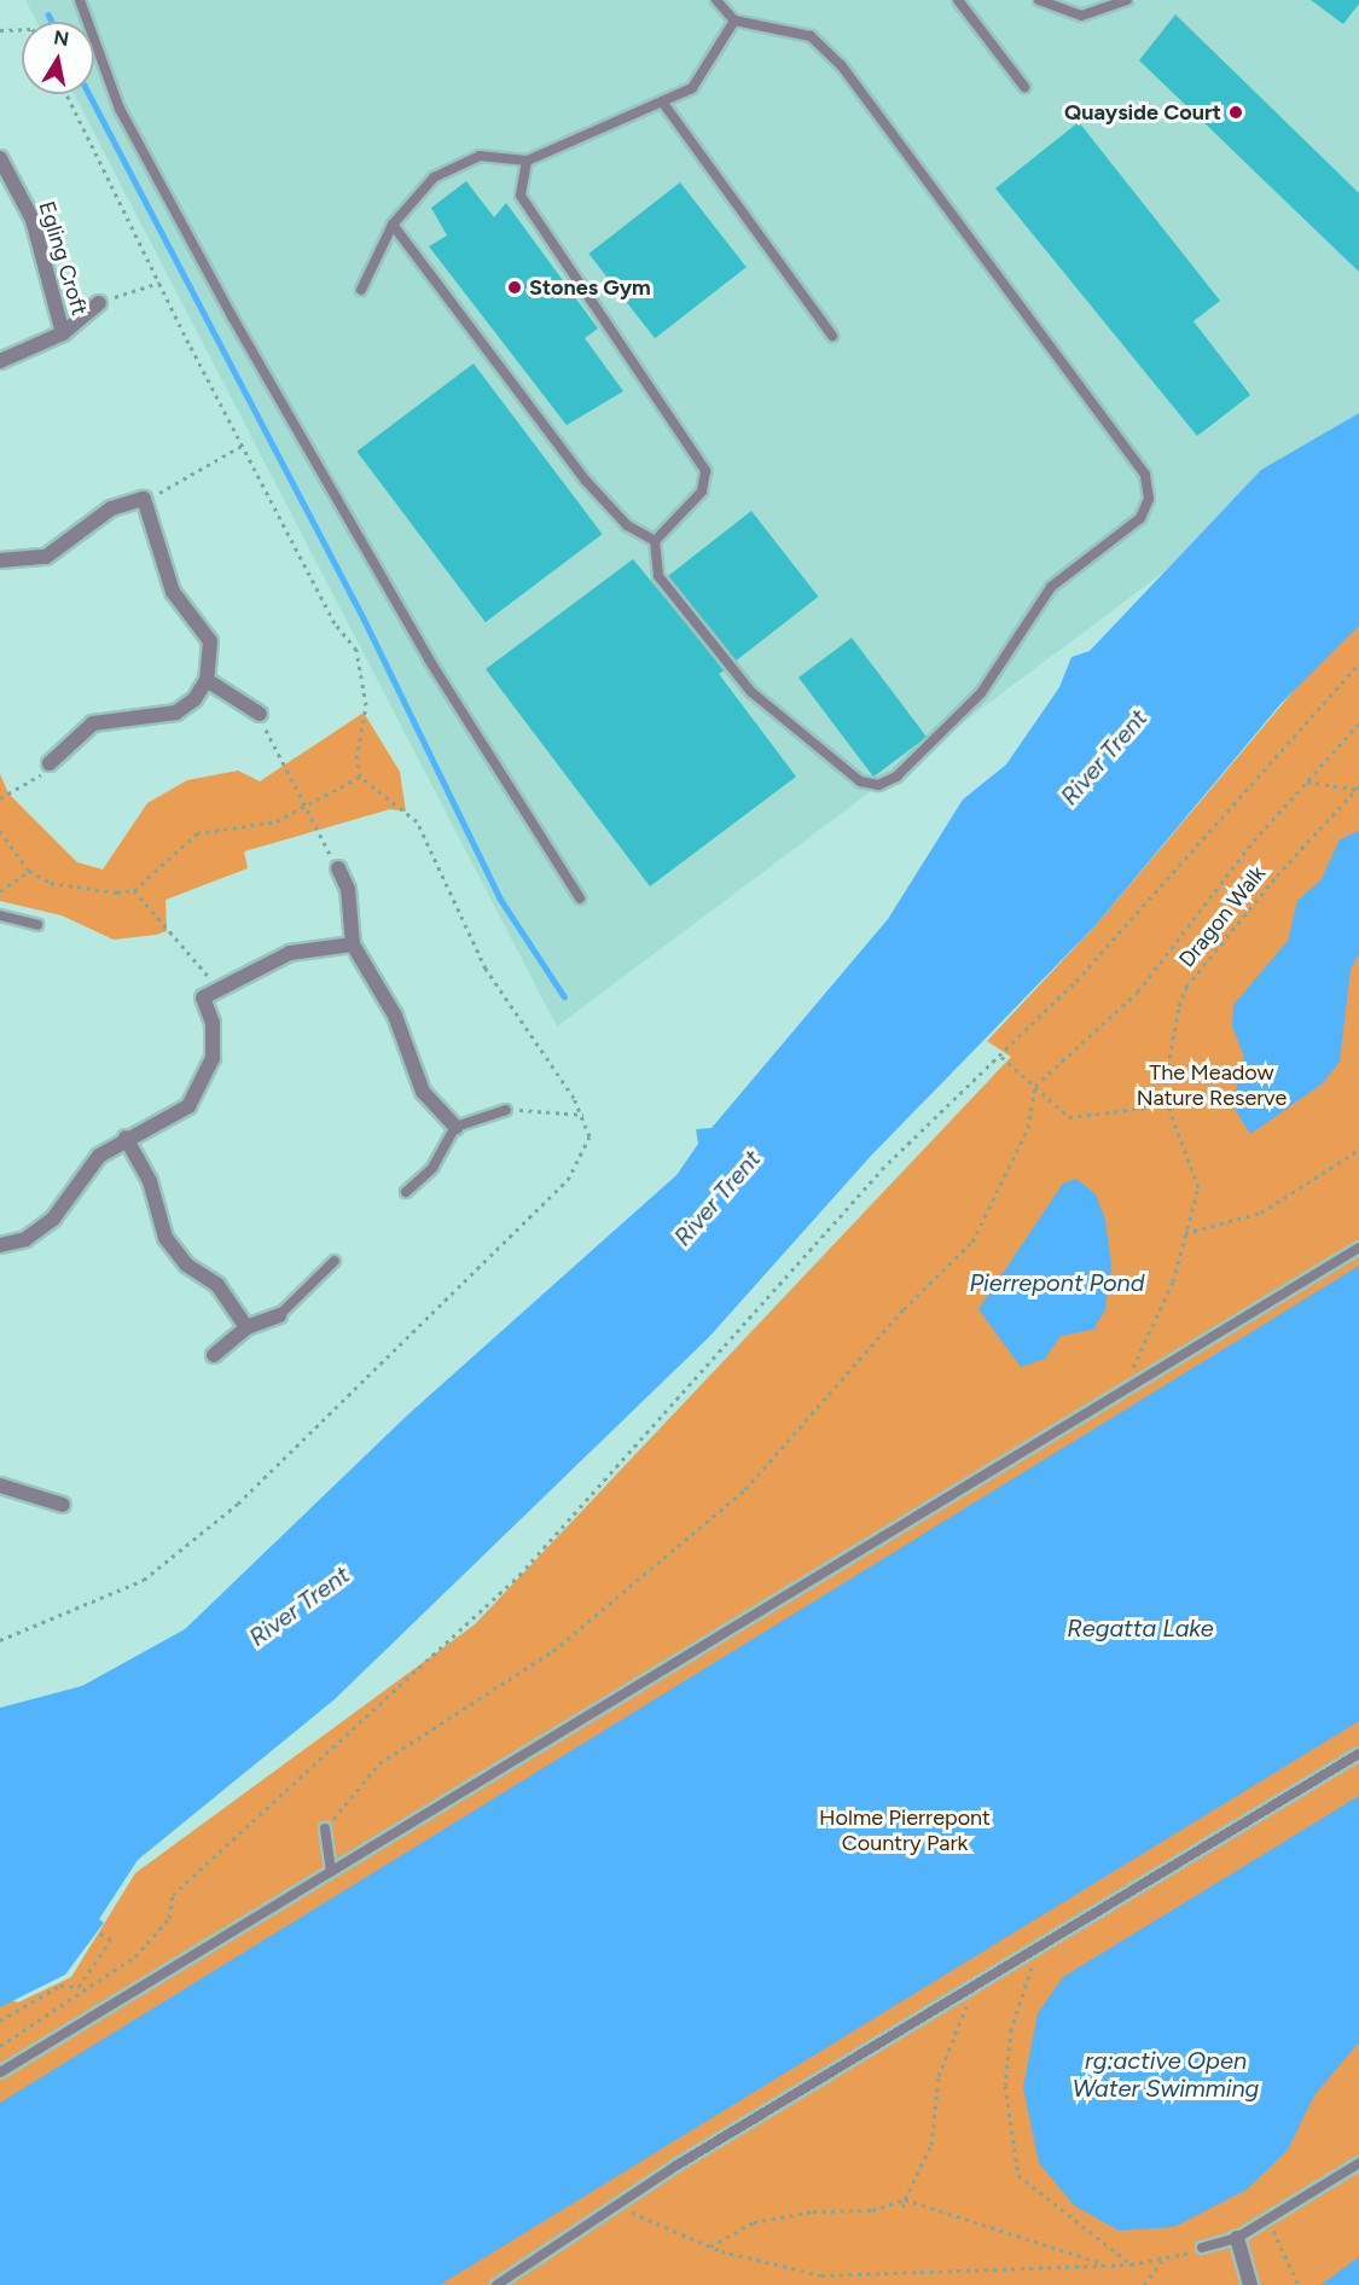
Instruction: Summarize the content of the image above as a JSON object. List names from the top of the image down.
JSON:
{
  "streets": {
    "street": ["Egling Croft"],
    "path": ["Dragon Walk"]
  },
  "water": [
    "River Trent",
    "Pierrepont Pond",
    "Regatta Lake",
    "rg:active Open Water Swimming"
  ],
  "parks": ["The Meadow Nature Reserve", "Holme Pierrepont Country Park"],
  "places": ["Quayside Court", "Stones Gym"],
  "north": "top"
}
